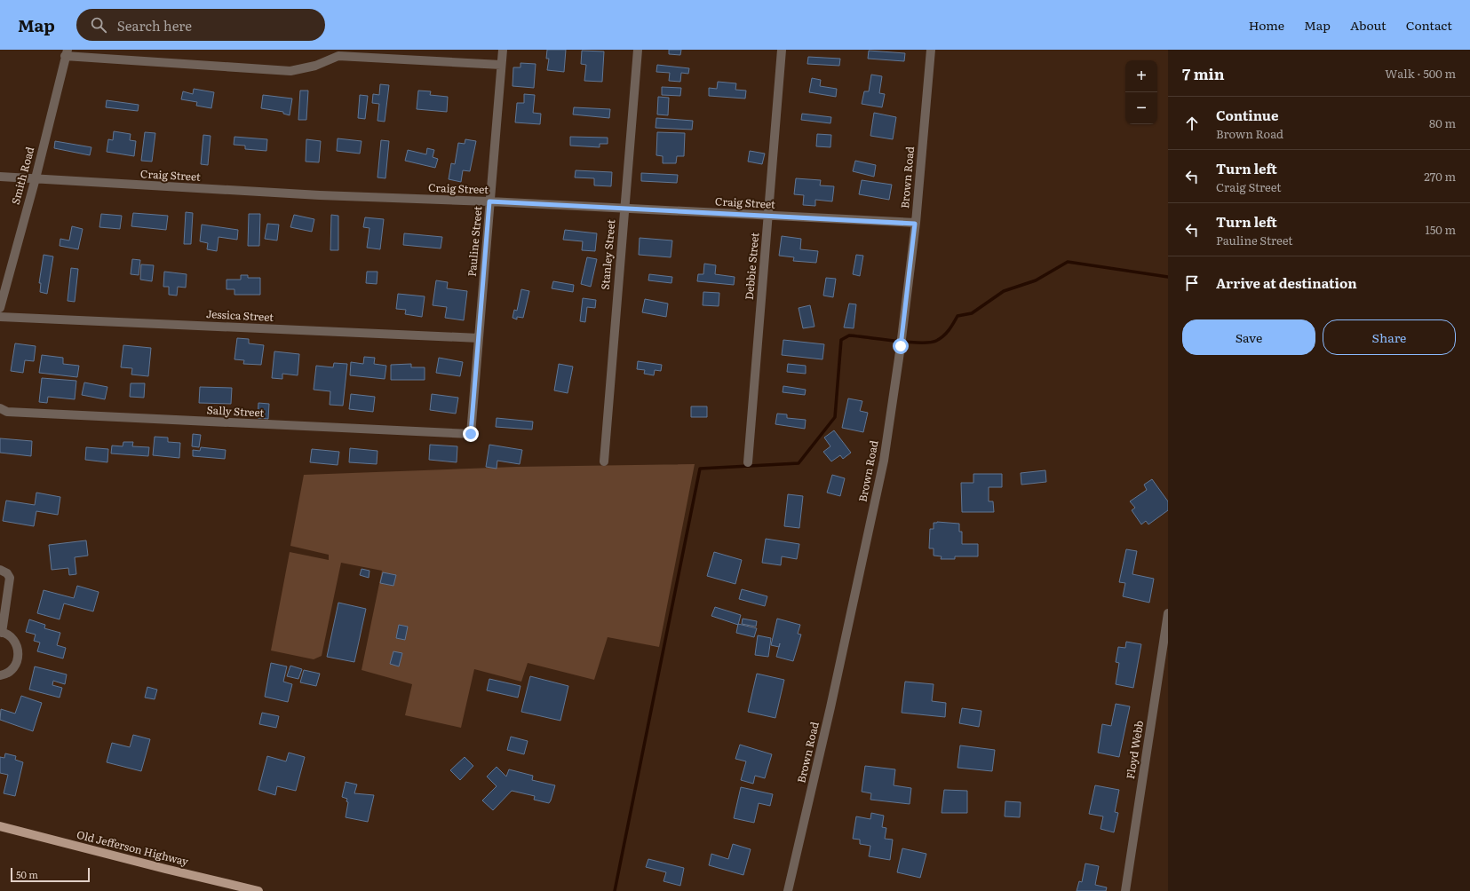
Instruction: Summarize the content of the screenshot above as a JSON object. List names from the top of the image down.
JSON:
{
  "streets": {
    "main road": ["Old Jefferson Highway"],
    "street": [
      "Smith Road",
      "Craig Street",
      "Brown Road",
      "Pauline Street",
      "Stanley Street",
      "Debbie Street",
      "Jessica Street",
      "Sally Street",
      "Floyd Webb"
    ]
  },
  "crossings": [
    ["Smith Road", "Craig Street"],
    ["Craig Street", "Brown Road"],
    ["Craig Street", "Pauline Street"],
    ["Craig Street", "Stanley Street"],
    ["Craig Street", "Debbie Street"],
    ["Pauline Street", "Jessica Street"],
    ["Pauline Street", "Sally Street"]
  ],
  "scale_bar": "50 m",
  "page": {
    "header": "Map",
    "search": "Search here",
    "nav": [
      "Home",
      "Map",
      "About",
      "Contact"
    ],
    "heading": ["7 min", "Walk · 500 m"],
    "map_buttons": ["+", "−"],
    "list": [
      ["Continue", "Brown Road", "80 m"],
      ["Turn left", "Craig Street", "270 m"],
      ["Turn left", "Pauline Street", "150 m"],
      "Arrive at destination"
    ],
    "buttons": ["Save", "Share"],
    "scale": "50 m"
  }
}
